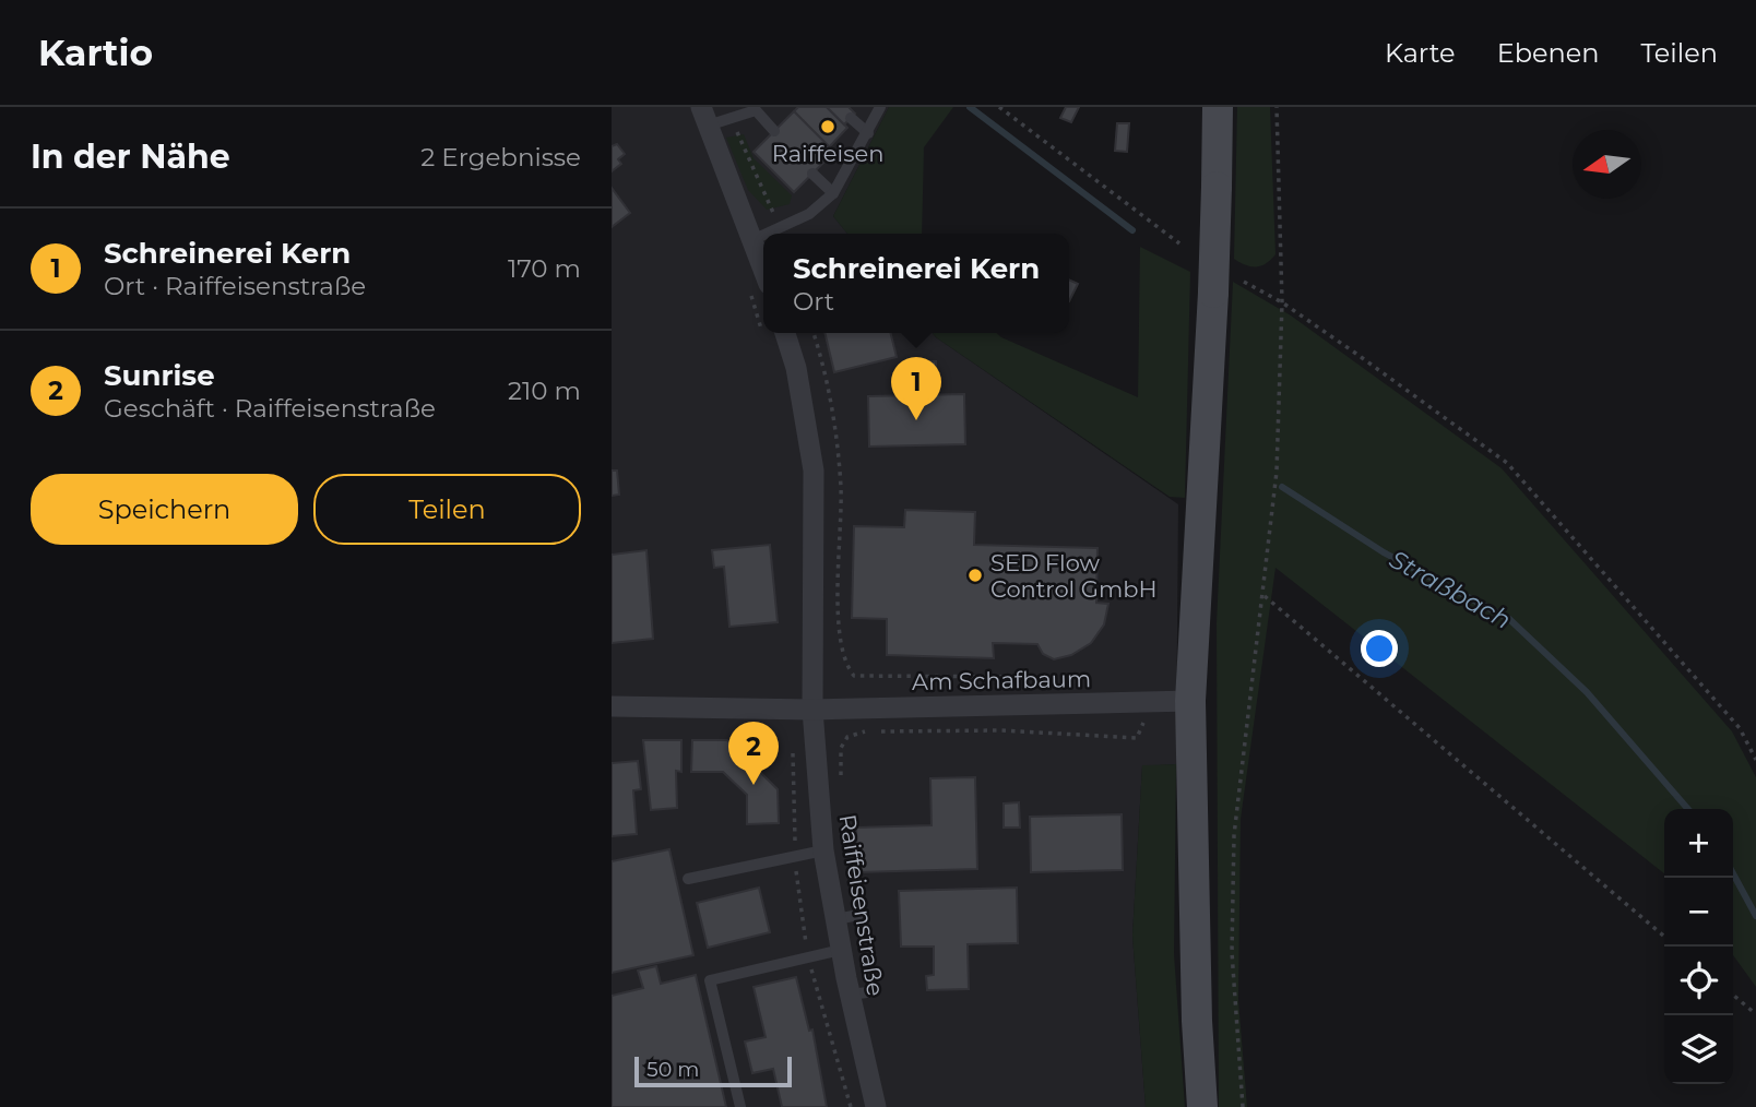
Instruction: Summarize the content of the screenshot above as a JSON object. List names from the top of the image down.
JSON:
{
  "streets": {
    "street": ["Am Schafbaum", "Raiffeisenstraße"]
  },
  "crossings": [
    ["Am Schafbaum", "Raiffeisenstraße"]
  ],
  "water": ["Straßbach"],
  "places": ["Raiffeisen", "SED Flow Control GmbH"],
  "scale_bar": "50 m",
  "north": "left",
  "page": {
    "header": "Kartio",
    "nav": ["Karte", "Ebenen", "Teilen"],
    "heading": ["In der Nähe", "2 Ergebnisse"],
    "list": [
      {
        "mark": "1",
        "name": "Schreinerei Kern",
        "note": "Ort · Raiffeisenstraße",
        "value": "170 m"
      },
      {
        "mark": "2",
        "name": "Sunrise",
        "note": "Geschäft · Raiffeisenstraße",
        "value": "210 m"
      }
    ],
    "popup": ["Schreinerei Kern", "Ort"],
    "pins": ["1", "2"],
    "buttons": ["Speichern", "Teilen"],
    "map_buttons": ["+", "−"],
    "scale": "50 m"
  }
}
